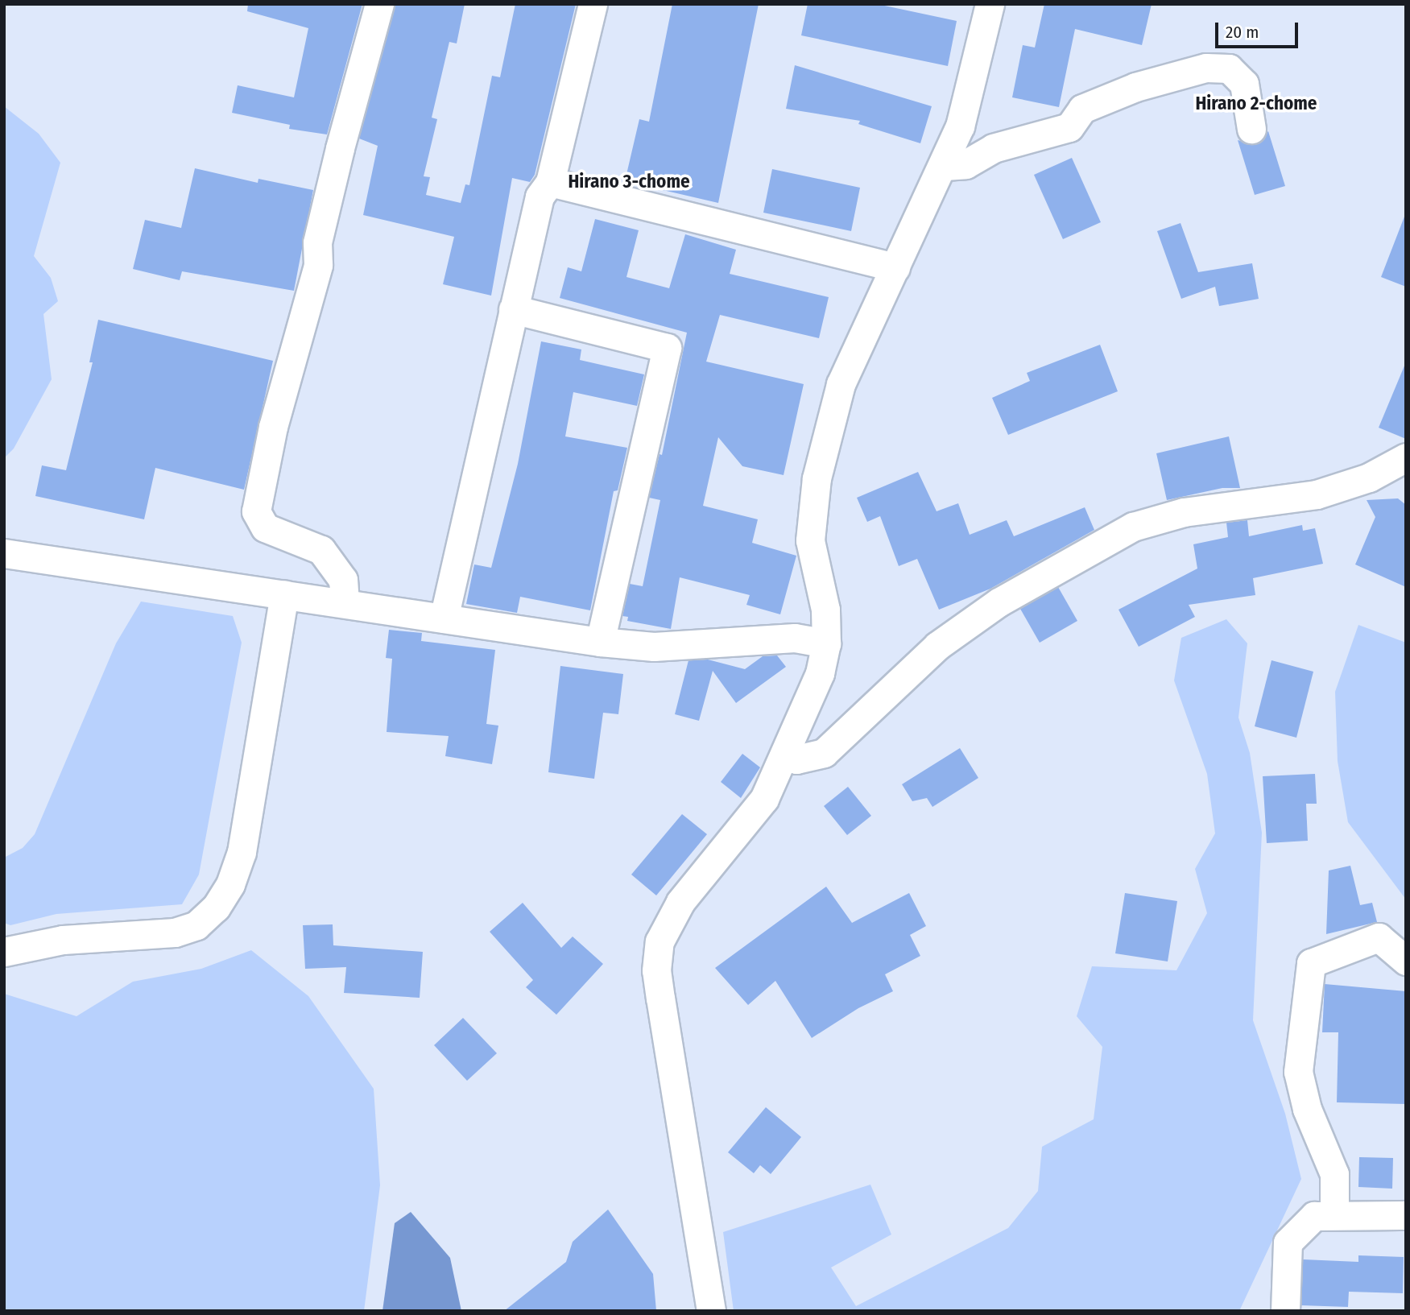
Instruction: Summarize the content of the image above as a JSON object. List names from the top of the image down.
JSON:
{
  "districts": ["Hirano 2-chome", "Hirano 3-chome"],
  "scale_bar": "20 m"
}
